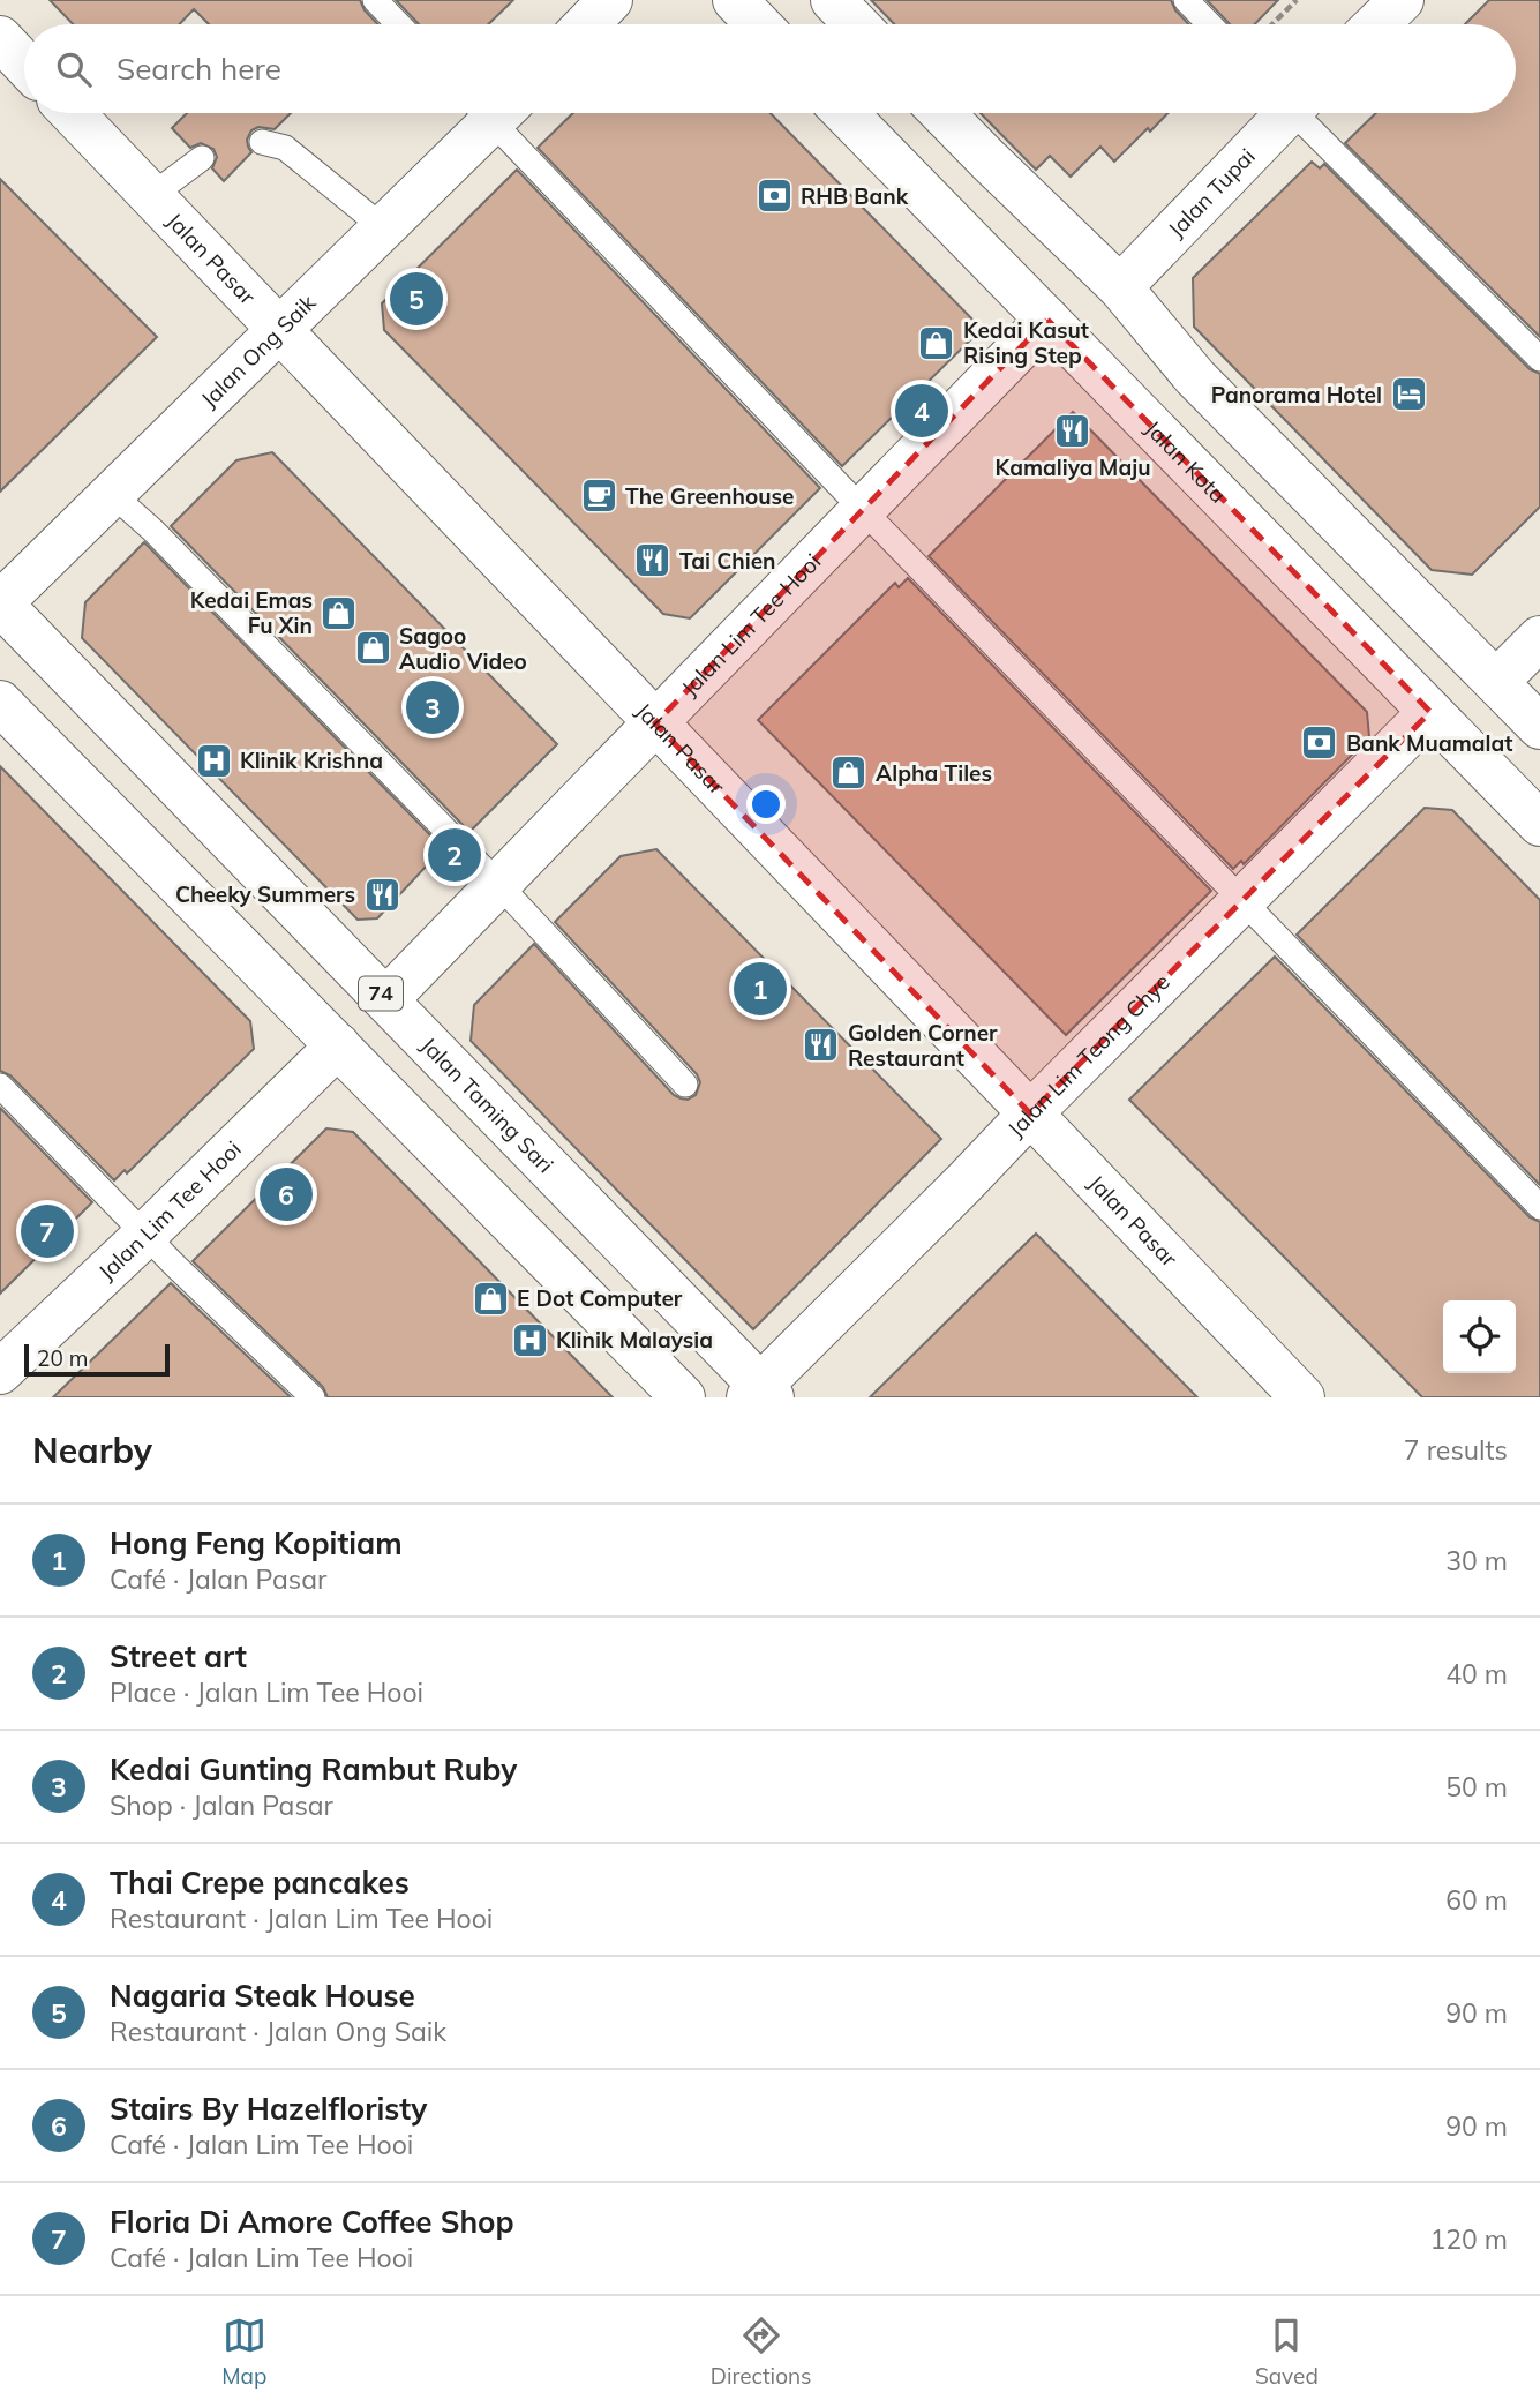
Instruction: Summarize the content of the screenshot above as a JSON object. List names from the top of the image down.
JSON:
{
  "streets": {
    "main road": [
      "Jalan Tupai",
      "Jalan Pasar",
      "Jalan Ong Saik",
      "Jalan Kota",
      "Jalan Lim Tee Hooi",
      "74",
      "Jalan Lim Teong Chye",
      "Jalan Taming Sari"
    ]
  },
  "crossings": [
    ["Jalan Pasar", "Jalan Ong Saik"],
    ["Jalan Pasar", "Jalan Lim Tee Hooi"],
    ["Jalan Pasar", "Jalan Lim Teong Chye"],
    ["Jalan Ong Saik", "Jalan Taming Sari"],
    ["Jalan Kota", "Jalan Lim Tee Hooi"],
    ["Jalan Kota", "Jalan Lim Teong Chye"],
    ["Jalan Lim Tee Hooi", "Jalan Taming Sari"],
    ["Jalan Lim Teong Chye", "Jalan Taming Sari"]
  ],
  "places": {
    "bank": ["RHB Bank", "Bank Muamalat"],
    "shop": [
      "Kedai Kasut Rising Step",
      "Kedai Emas Fu Xin",
      "Sagoo Audio Video",
      "Alpha Tiles",
      "E Dot Computer"
    ],
    "hotel": ["Panorama Hotel"],
    "restaurant": [
      "Kamaliya Maju",
      "Tai Chien",
      "Cheeky Summers",
      "Golden Corner Restaurant"
    ],
    "cafe": ["The Greenhouse"],
    "hospital": ["Klinik Krishna", "Klinik Malaysia"]
  },
  "scale_bar": "20 m",
  "page": {
    "search": "Search here",
    "pins": [
      "5",
      "4",
      "3",
      "2",
      "1",
      "6",
      "7"
    ],
    "scale": "20 m",
    "heading": ["Nearby", "7 results"],
    "list": [
      {
        "mark": "1",
        "name": "Hong Feng Kopitiam",
        "note": "Café · Jalan Pasar",
        "value": "30 m"
      },
      {
        "mark": "2",
        "name": "Street art",
        "note": "Place · Jalan Lim Tee Hooi",
        "value": "40 m"
      },
      {
        "mark": "3",
        "name": "Kedai Gunting Rambut Ruby",
        "note": "Shop · Jalan Pasar",
        "value": "50 m"
      },
      {
        "mark": "4",
        "name": "Thai Crepe pancakes",
        "note": "Restaurant · Jalan Lim Tee Hooi",
        "value": "60 m"
      },
      {
        "mark": "5",
        "name": "Nagaria Steak House",
        "note": "Restaurant · Jalan Ong Saik",
        "value": "90 m"
      },
      {
        "mark": "6",
        "name": "Stairs By Hazelfloristy",
        "note": "Café · Jalan Lim Tee Hooi",
        "value": "90 m"
      },
      {
        "mark": "7",
        "name": "Floria Di Amore Coffee Shop",
        "note": "Café · Jalan Lim Tee Hooi",
        "value": "120 m"
      }
    ],
    "nav": ["Map", "Directions", "Saved"]
  }
}
